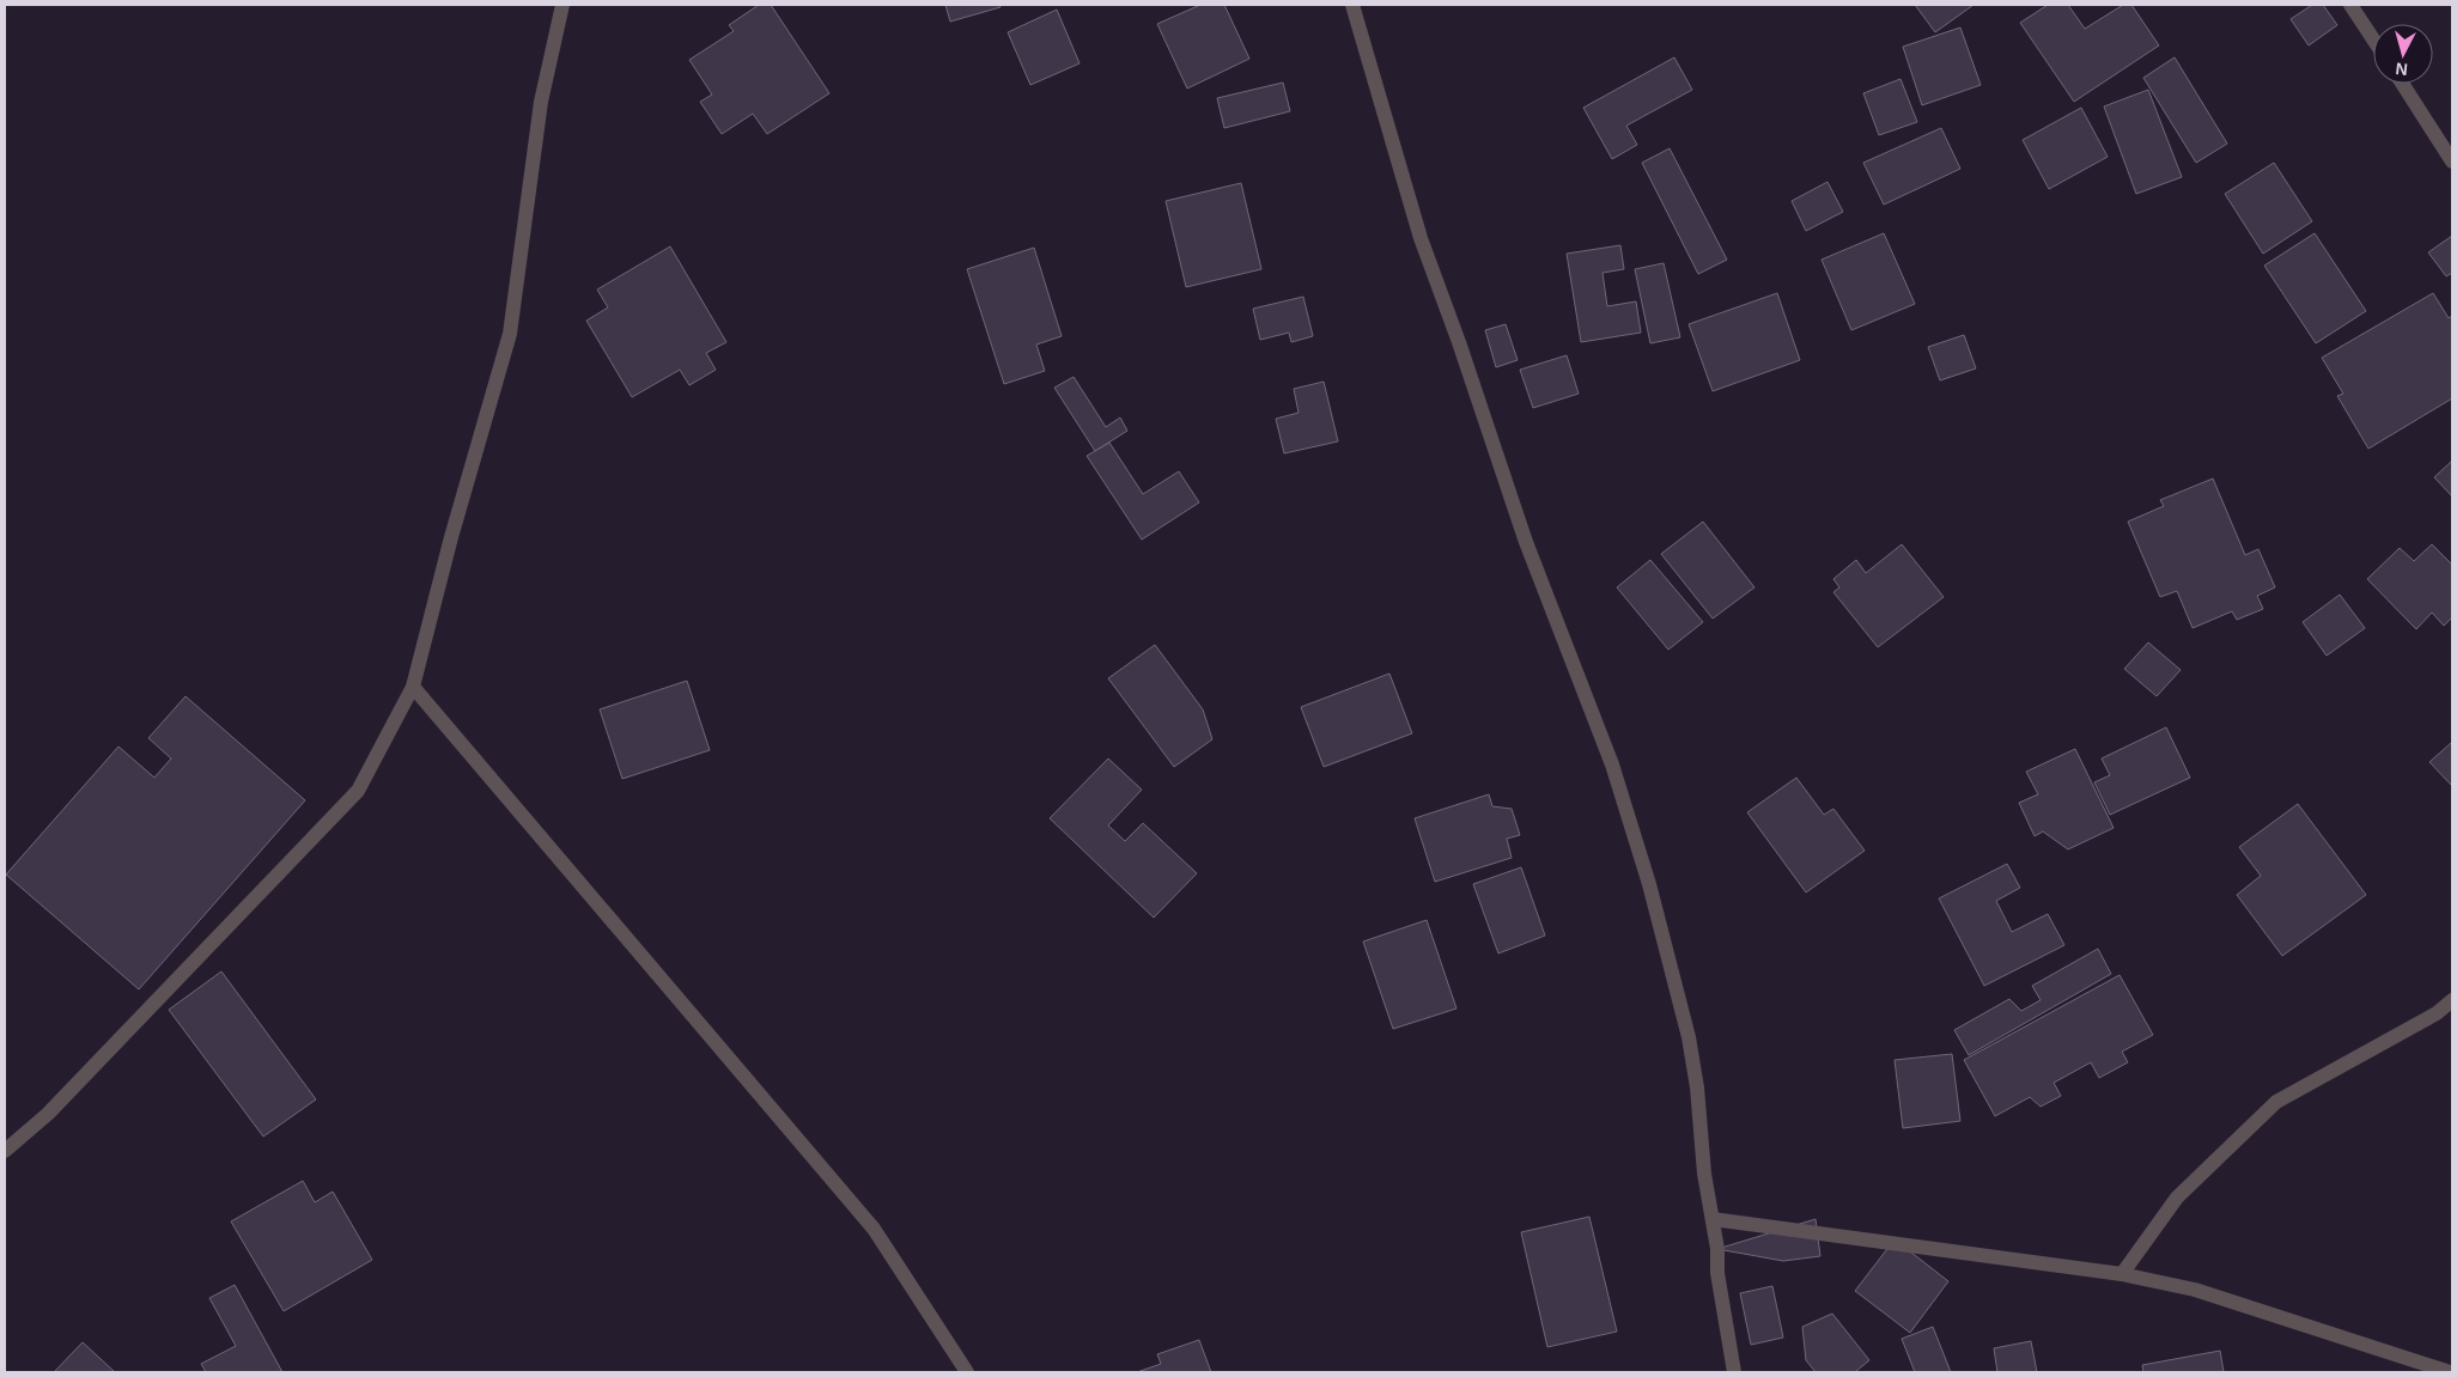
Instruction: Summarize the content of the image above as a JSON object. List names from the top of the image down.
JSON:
{
  "north": "bottom"
}
